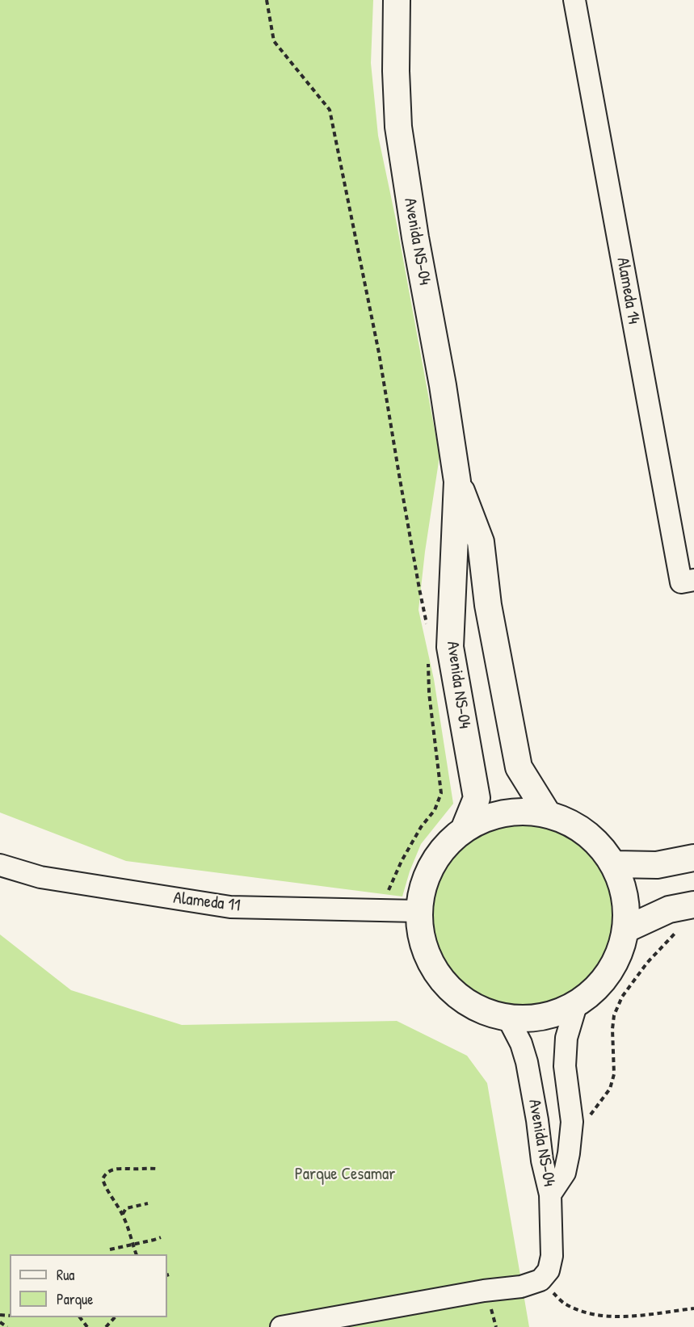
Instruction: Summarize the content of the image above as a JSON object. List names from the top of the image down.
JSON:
{
  "streets": {
    "street": ["Avenida NS-04", "Alameda 14", "Alameda 11"]
  },
  "parks": ["Parque Cesamar"],
  "legend": ["Rua", "Parque"]
}
